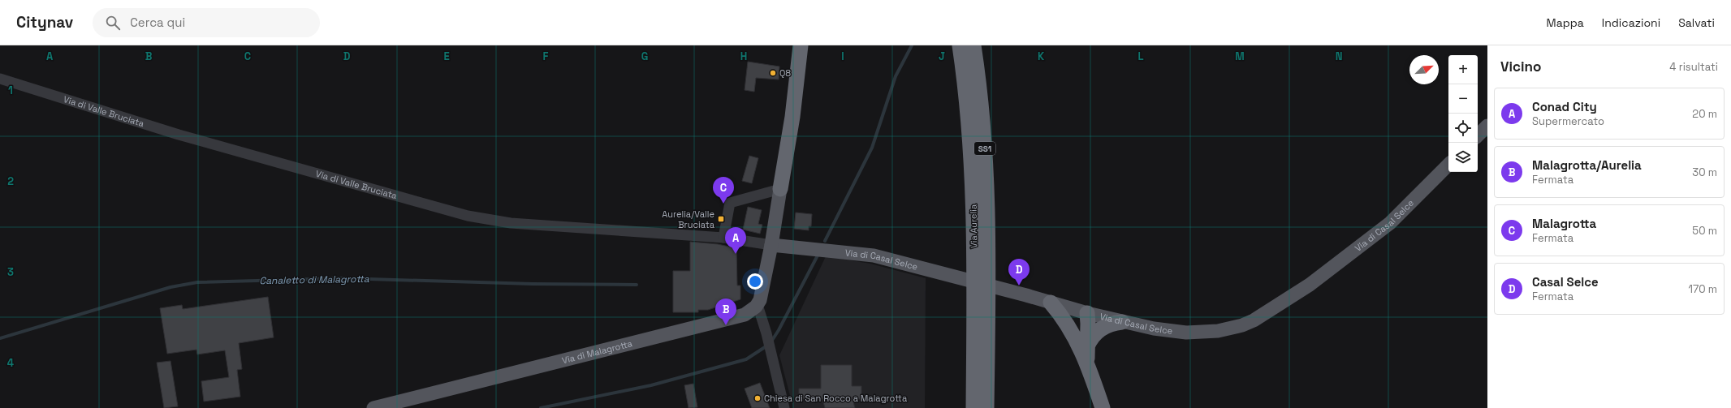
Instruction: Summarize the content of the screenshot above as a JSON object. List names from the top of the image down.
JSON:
{
  "streets": {
    "highway": ["SS1", "Via Aurelia"],
    "main road": ["Via di Casal Selce", "Via di Malagrotta"],
    "street": ["Via di Valle Bruciata"]
  },
  "crossings": [
    ["Via di Valle Bruciata", "Via di Casal Selce"]
  ],
  "water": ["Canaletto di Malagrotta"],
  "places": {
    "other": ["Q8", "Chiesa di San Rocco a Malagrotta"],
    "transit": ["Aurelia/Valle Bruciata"]
  },
  "north": "top right",
  "page": {
    "header": "Citynav",
    "search": "Cerca qui",
    "nav": ["Mappa", "Indicazioni", "Salvati"],
    "heading": ["Vicino", "4 risultati"],
    "map_buttons": ["+", "−"],
    "list": [
      {
        "mark": "A",
        "name": "Conad City",
        "note": "Supermercato",
        "value": "20 m"
      },
      {
        "mark": "B",
        "name": "Malagrotta/Aurelia",
        "note": "Fermata",
        "value": "30 m"
      },
      {
        "mark": "C",
        "name": "Malagrotta",
        "note": "Fermata",
        "value": "50 m"
      },
      {
        "mark": "D",
        "name": "Casal Selce",
        "note": "Fermata",
        "value": "170 m"
      }
    ],
    "pins": [
      "C",
      "A",
      "D",
      "B"
    ]
  },
  "grid": {
    "columns": [
      "A",
      "B",
      "C",
      "D",
      "E",
      "F",
      "G",
      "H",
      "I",
      "J",
      "K",
      "L",
      "M",
      "N"
    ],
    "rows": [
      "1",
      "2",
      "3",
      "4"
    ]
  }
}
